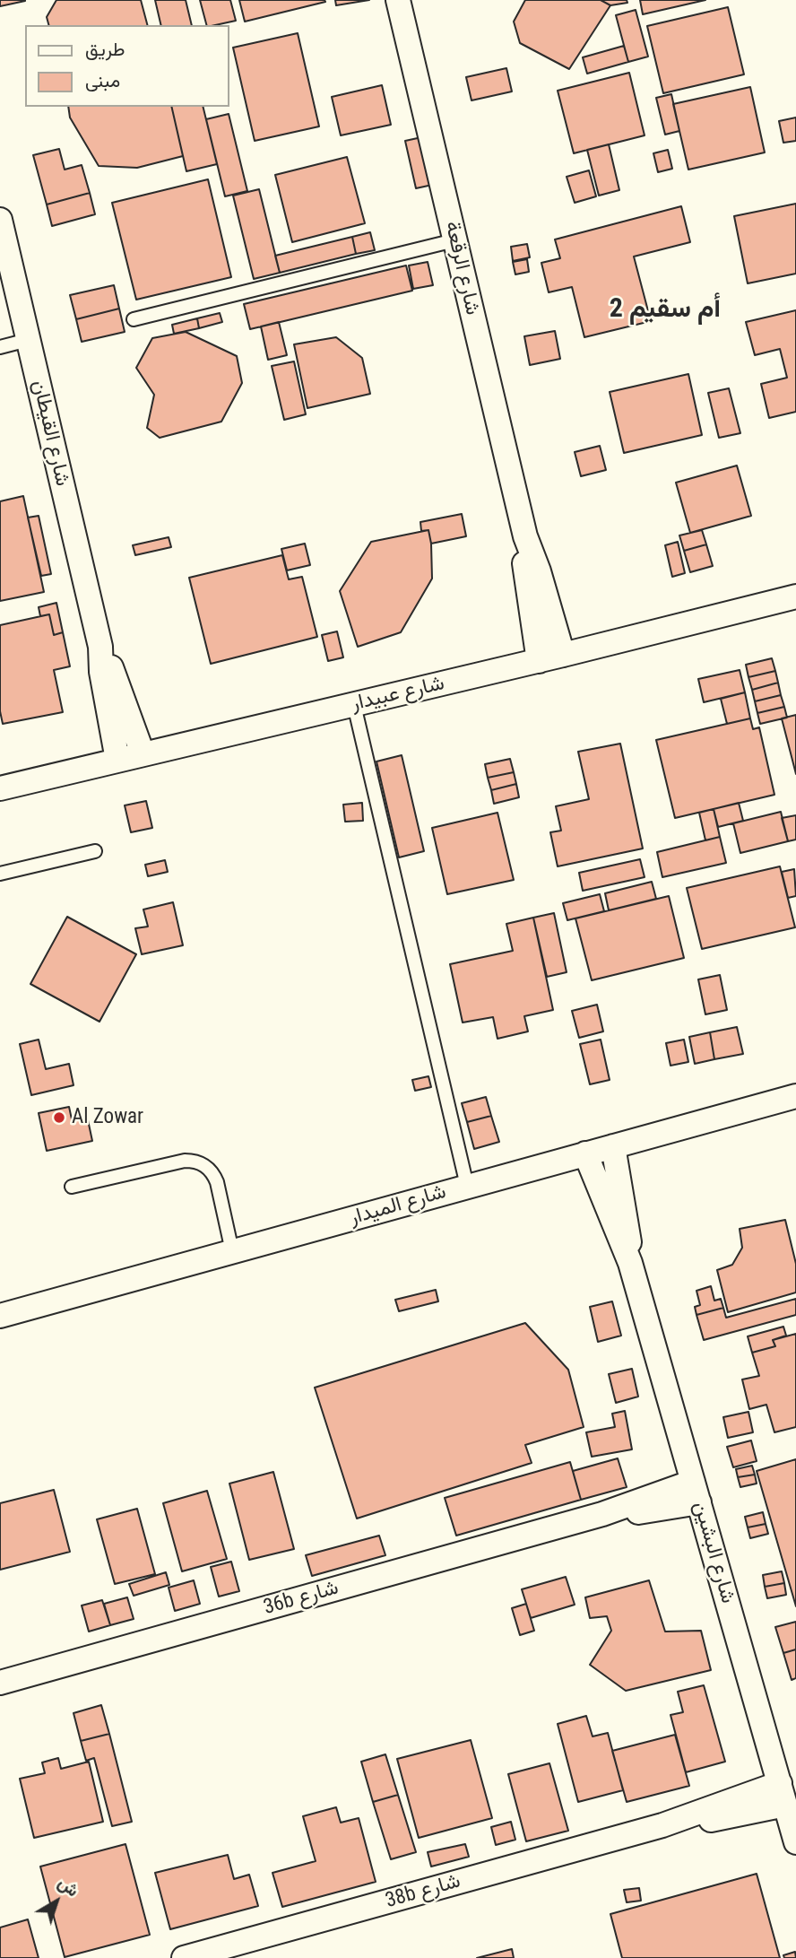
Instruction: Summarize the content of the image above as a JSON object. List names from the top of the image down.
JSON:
{
  "streets": {
    "street": [
      "شارع الرقعة",
      "شارع القيطان",
      "شارع عبيدار",
      "شارع الميدار",
      "شارع البشين",
      "36b شارع",
      "38b شارع"
    ]
  },
  "crossings": [
    ["شارع الرقعة", "شارع عبيدار"],
    ["شارع القيطان", "شارع عبيدار"],
    ["شارع الميدار", "شارع البشين"],
    ["شارع البشين", "36b شارع"],
    ["شارع البشين", "38b شارع"]
  ],
  "districts": ["أم سقيم 2"],
  "places": ["Al Zowar"],
  "legend": ["طريق", "مبنى"],
  "north": "top right"
}
